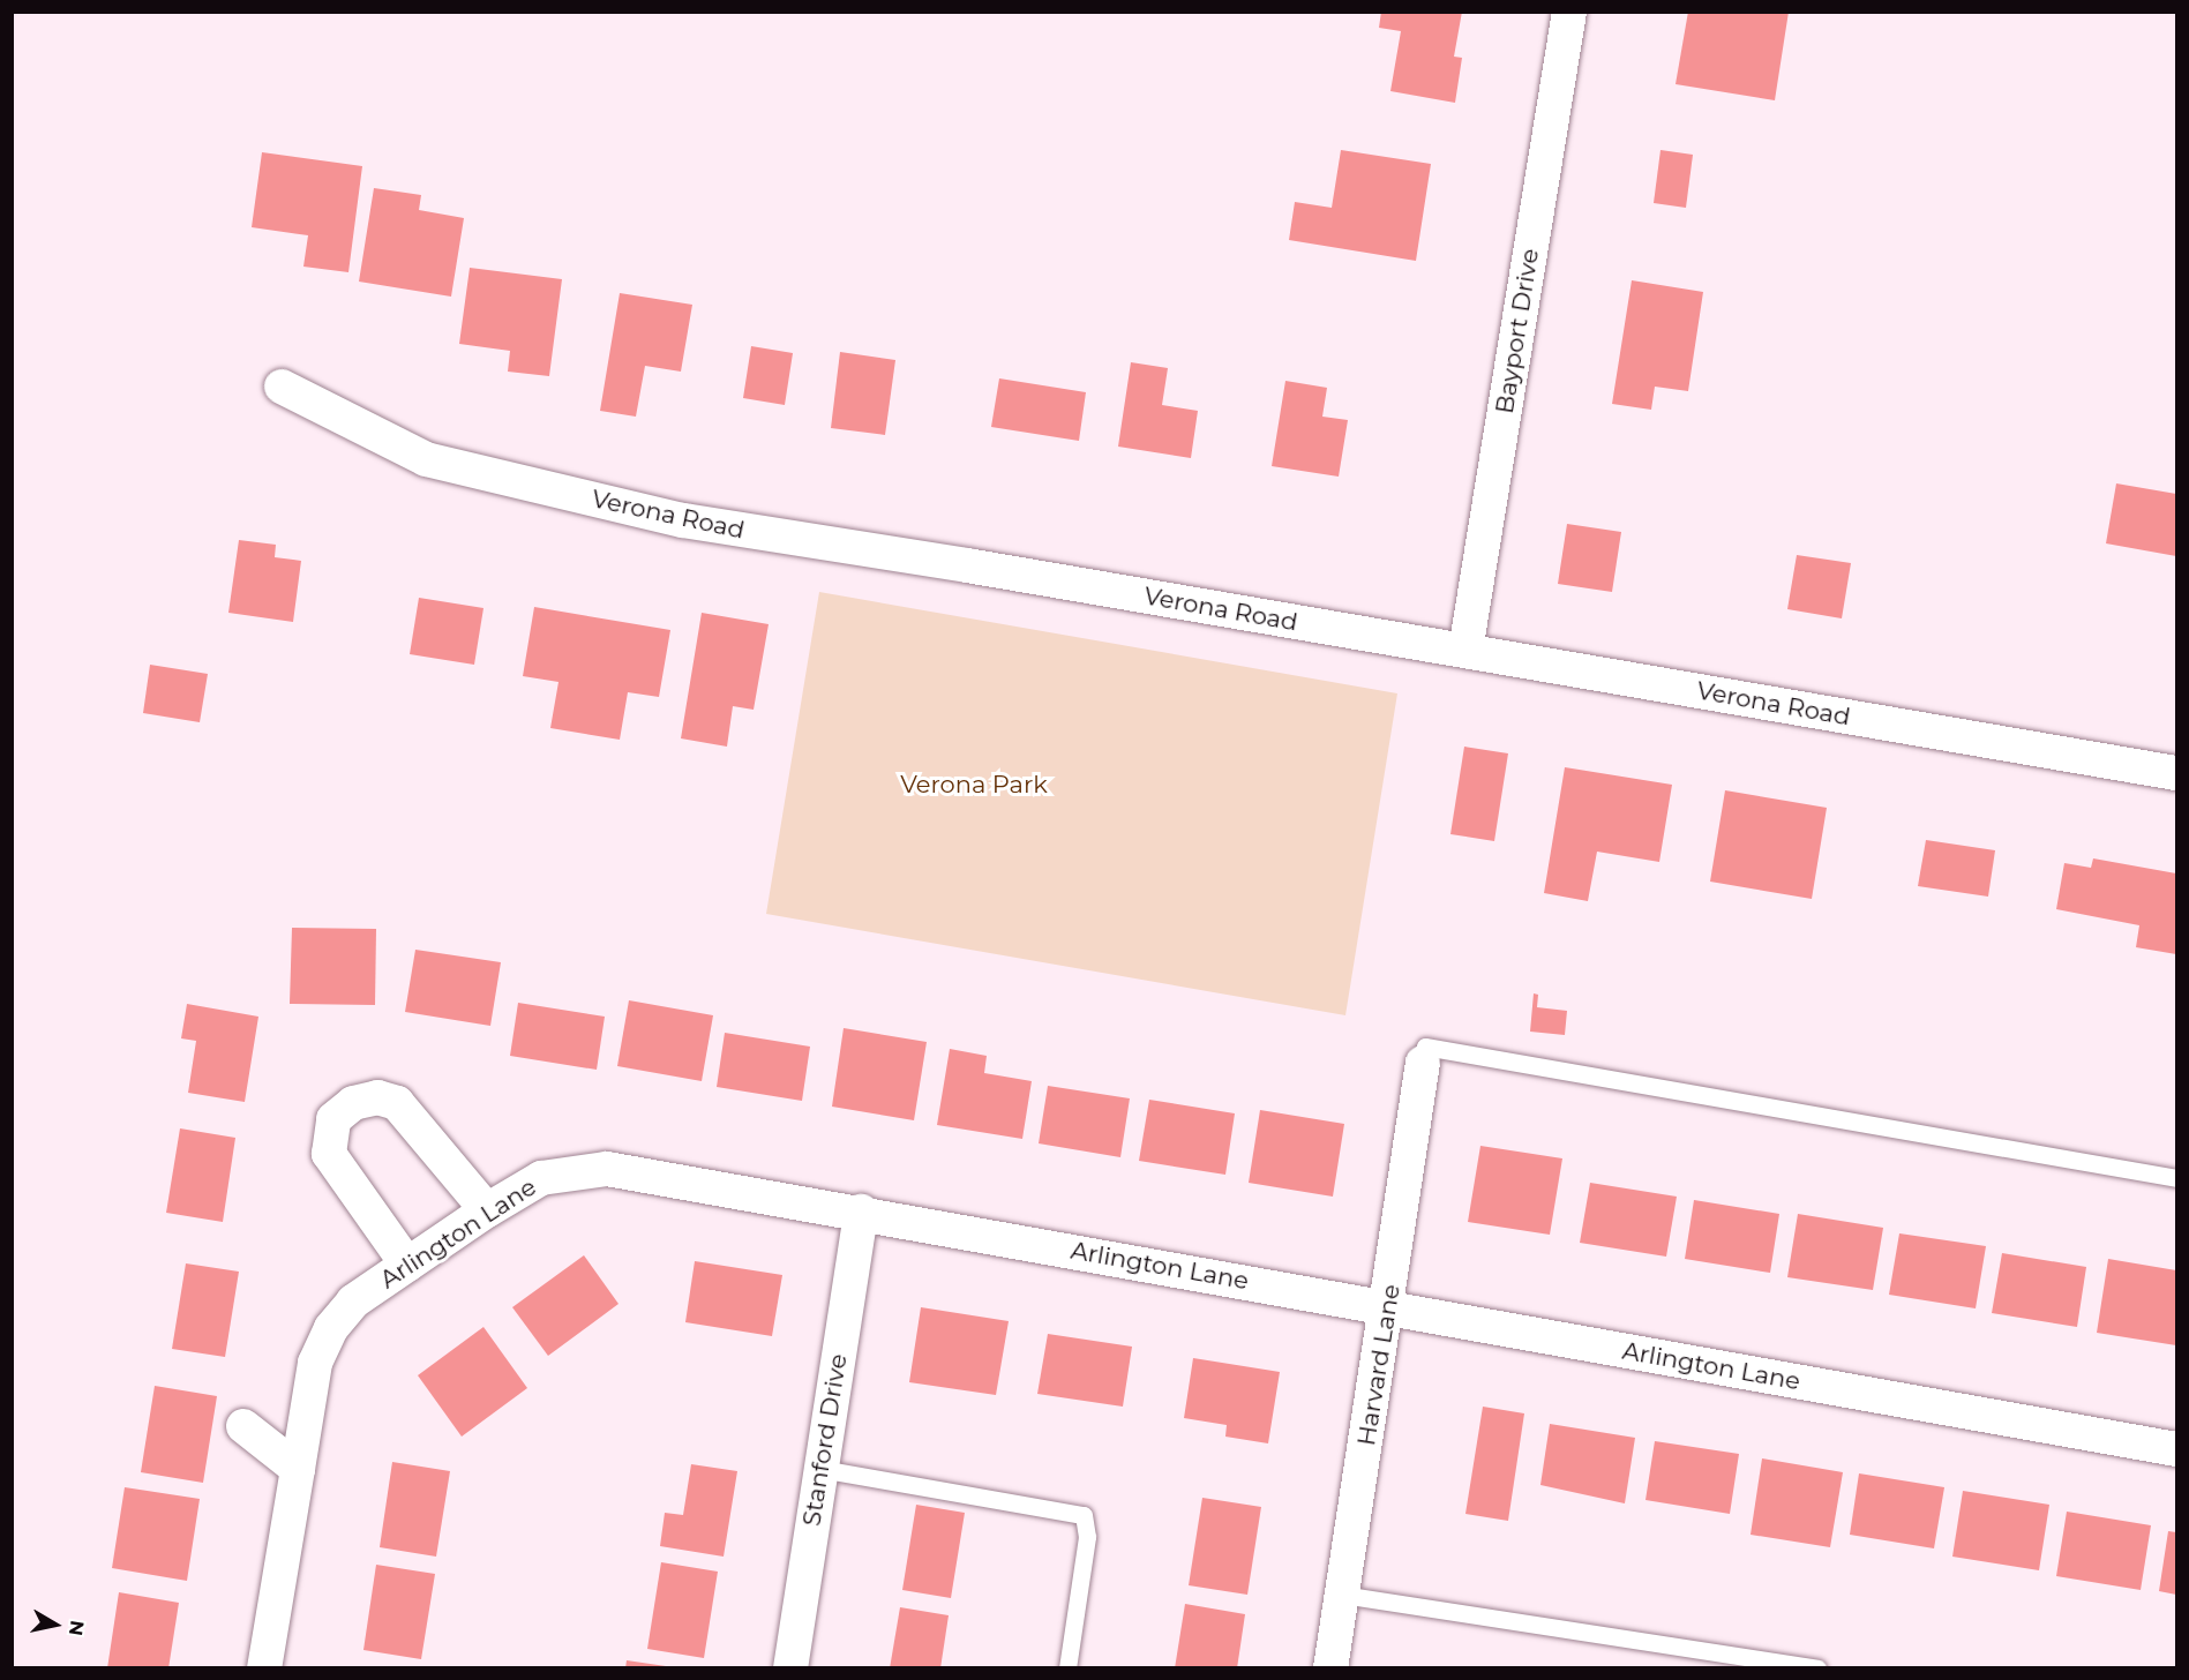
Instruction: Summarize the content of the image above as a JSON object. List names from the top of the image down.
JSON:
{
  "streets": {
    "street": [
      "Bayport Drive",
      "Verona Road",
      "Arlington Lane",
      "Harvard Lane",
      "Stanford Drive"
    ]
  },
  "crossings": [
    ["Bayport Drive", "Verona Road"],
    ["Arlington Lane", "Harvard Lane"],
    ["Arlington Lane", "Stanford Drive"]
  ],
  "parks": ["Verona Park"],
  "north": "right"
}
